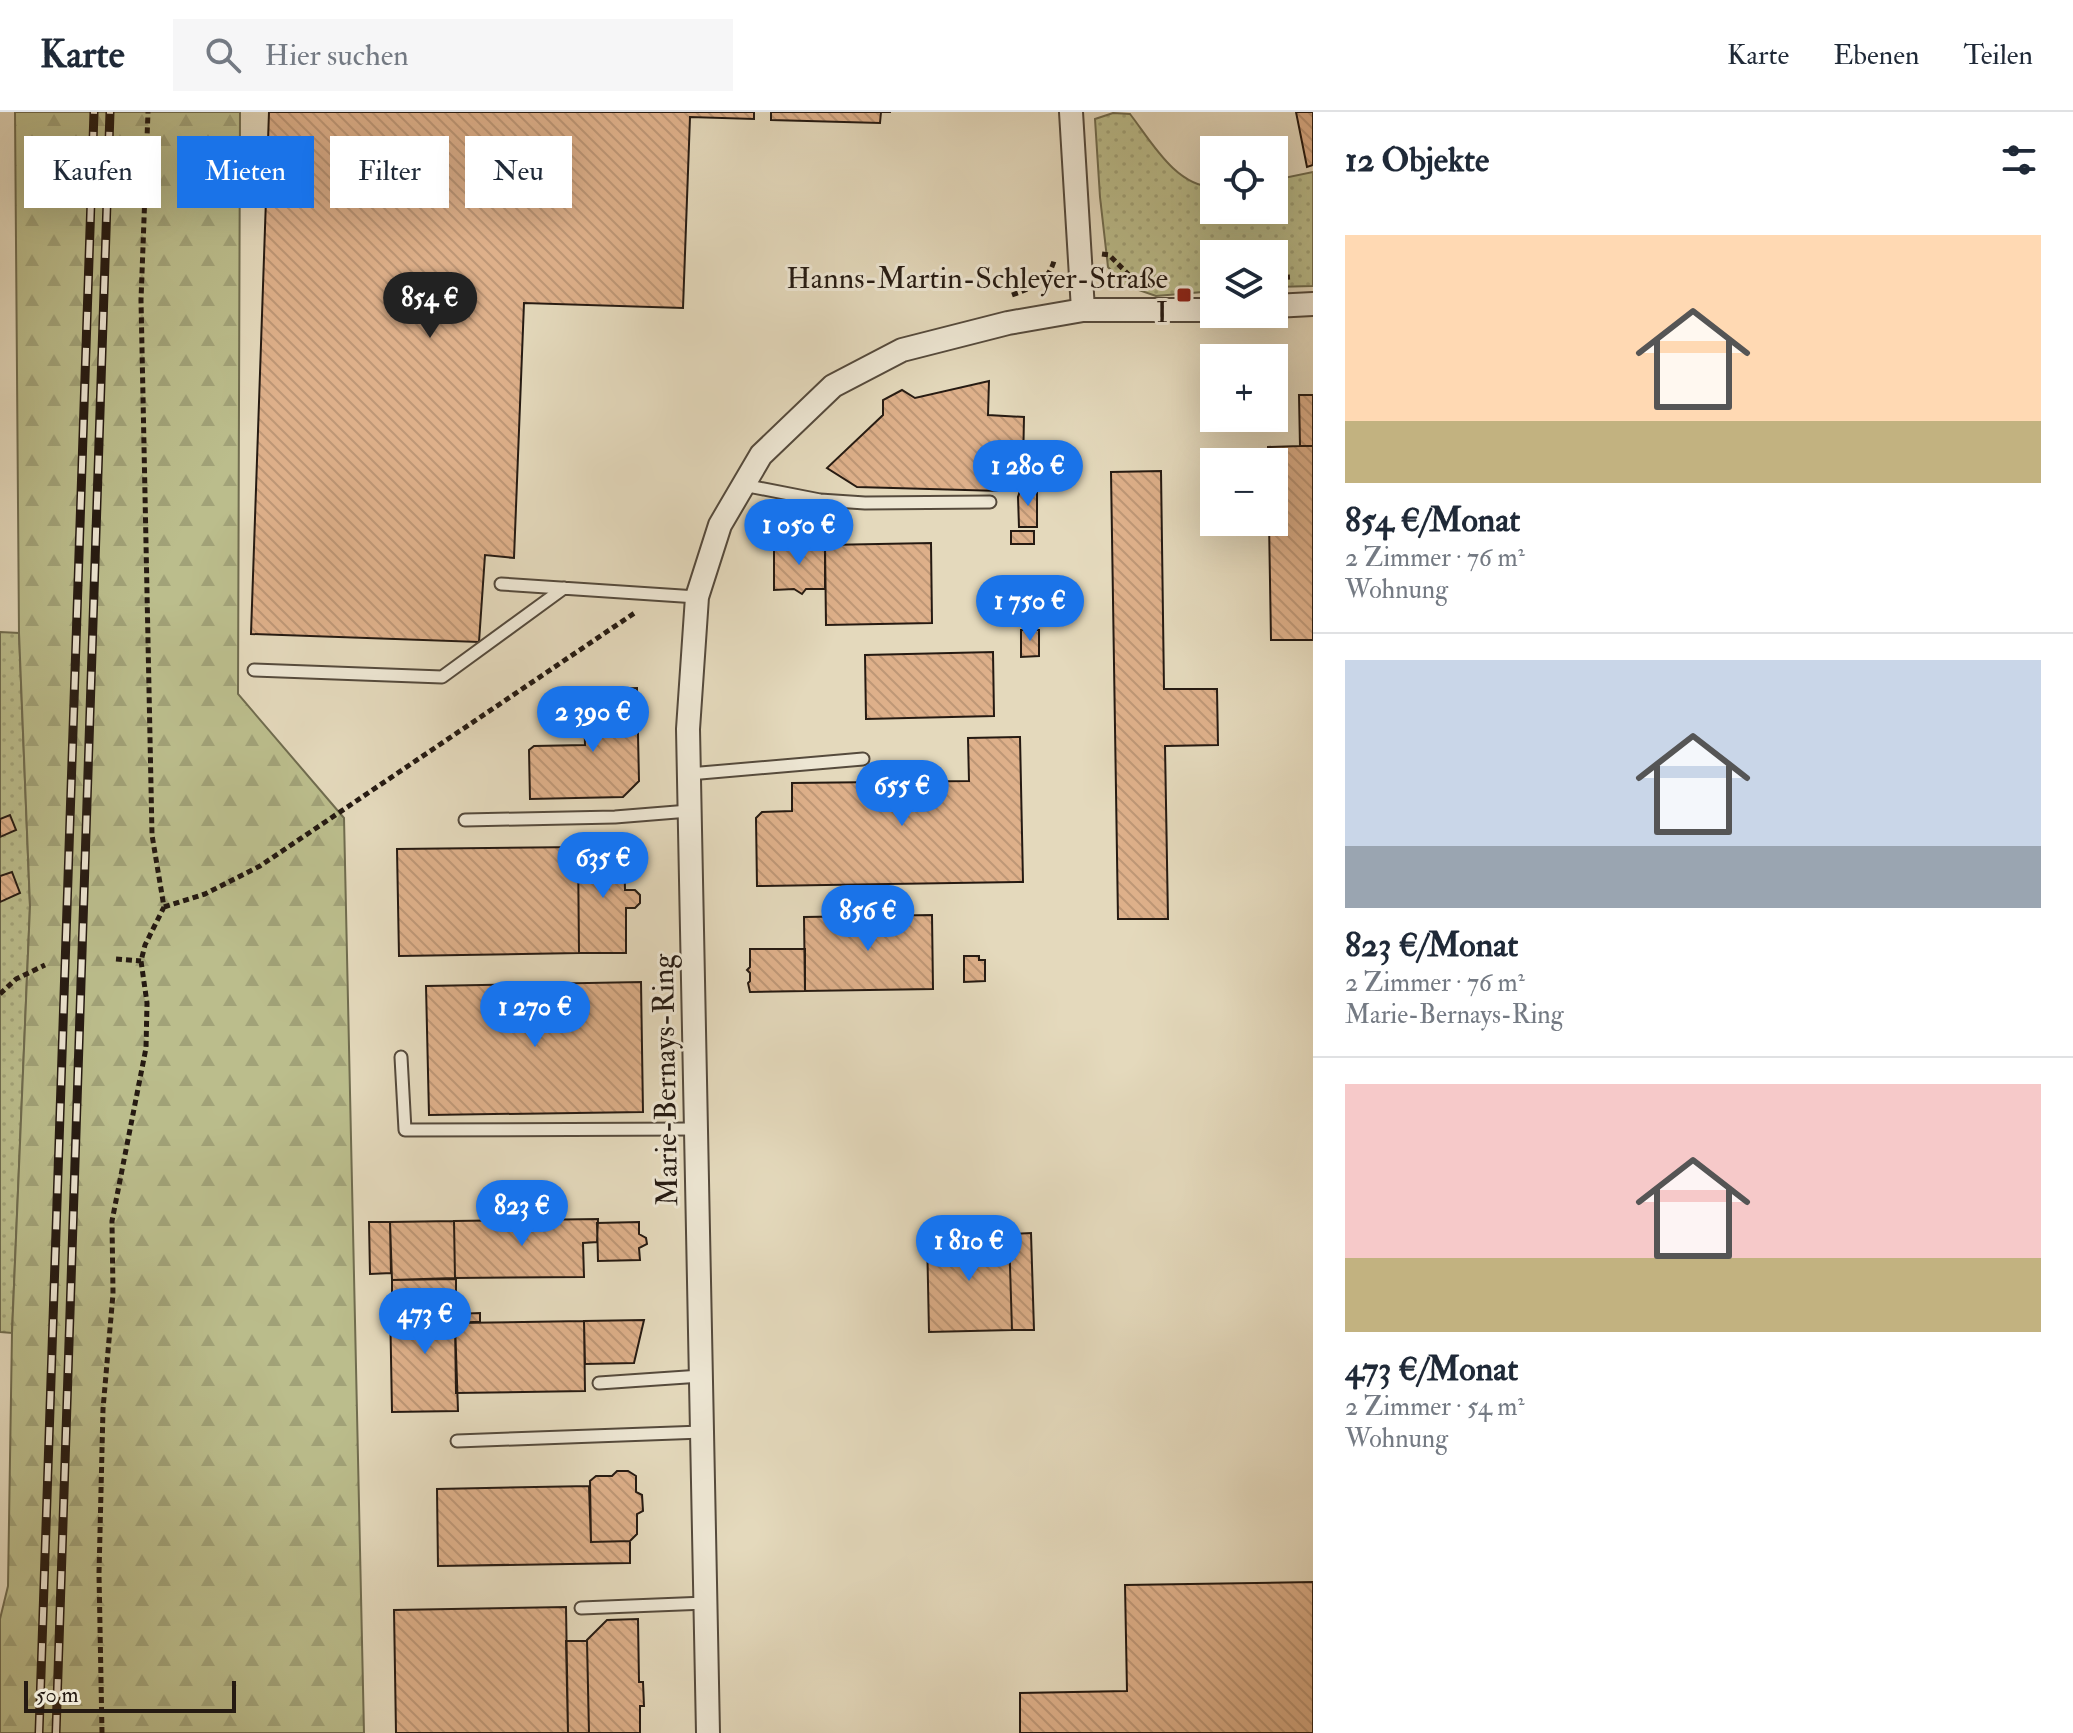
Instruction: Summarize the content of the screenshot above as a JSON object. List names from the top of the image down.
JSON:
{
  "streets": {
    "street": ["Marie-Bernays-Ring"]
  },
  "places": {
    "transit": ["Hanns-Martin-Schleyer-Straße I"]
  },
  "scale_bar": "50 m",
  "page": {
    "header": "Karte",
    "search": "Hier suchen",
    "nav": ["Karte", "Ebenen", "Teilen"],
    "heading": "12 Objekte",
    "map_buttons": ["+", "−"],
    "chip": [
      "Kaufen",
      "Mieten",
      "Filter",
      "Neu"
    ],
    "list": [
      {
        "name": "854 €/Monat",
        "note": "2 Zimmer · 76 m² · Wohnung"
      },
      {
        "name": "823 €/Monat",
        "note": "2 Zimmer · 76 m² · Marie-Bernays-Ring"
      },
      {
        "name": "473 €/Monat",
        "note": "2 Zimmer · 54 m² · Wohnung"
      }
    ],
    "price": [
      "854 €",
      "1 280 €",
      "1 050 €",
      "1 750 €",
      "2 390 €",
      "655 €",
      "635 €",
      "856 €",
      "1 270 €",
      "823 €",
      "1 810 €",
      "473 €"
    ],
    "scale": "50 m"
  }
}
